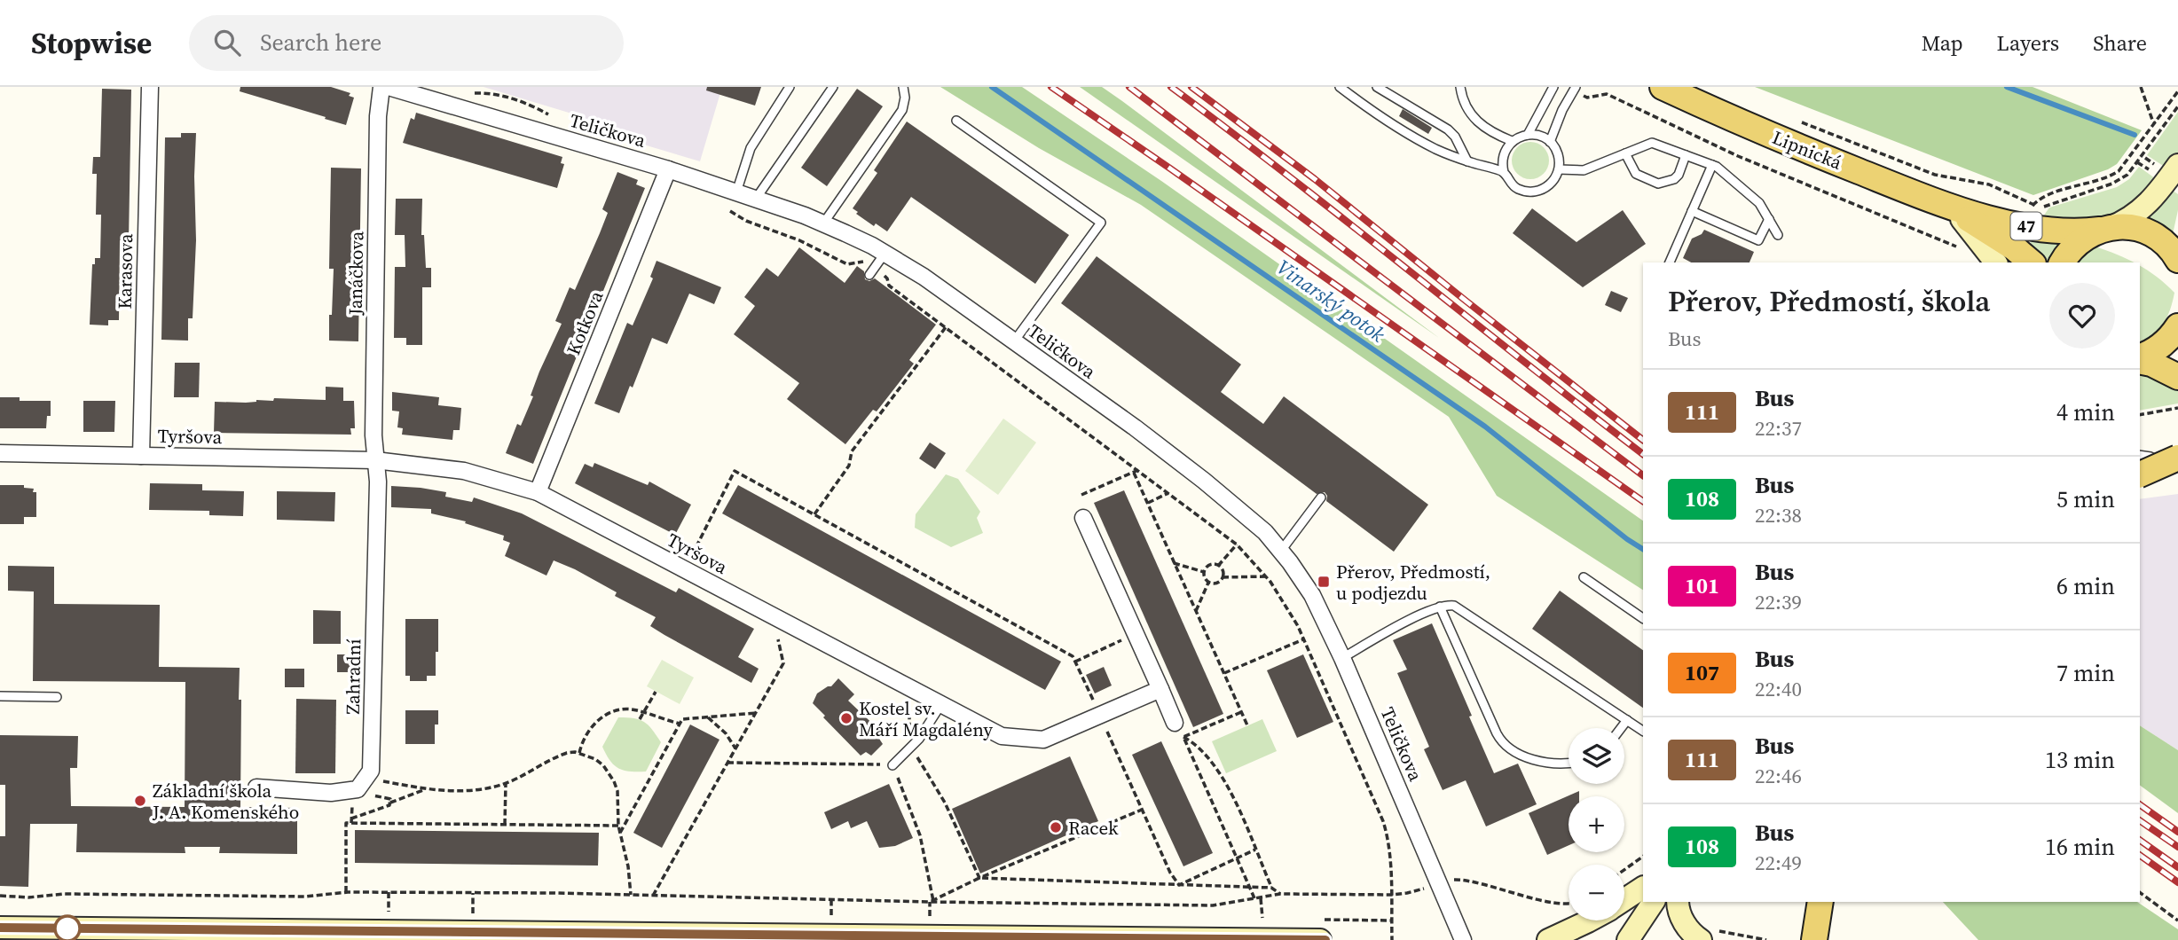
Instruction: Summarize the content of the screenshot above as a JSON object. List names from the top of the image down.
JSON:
{
  "streets": {
    "main road": ["Lipnická", "47"],
    "street": [
      "Teličkova",
      "Karasova",
      "Janáčkova",
      "Kotkova",
      "Tyršova",
      "Zahradní"
    ]
  },
  "crossings": [
    ["Teličkova", "Kotkova"],
    ["Lipnická", "47"],
    ["Karasova", "Tyršova"],
    ["Janáčkova", "Tyršova"],
    ["Janáčkova", "Zahradní"],
    ["Kotkova", "Tyršova"],
    ["Tyršova", "Zahradní"]
  ],
  "water": ["Vinarský potok"],
  "places": {
    "transit": ["Přerov, Předmostí, u podjezdu"],
    "other": ["Kostel sv. Máří Magdalény", "Základní škola J. A. Komenského", "Racek"]
  },
  "lines": ["bus line 111"],
  "page": {
    "header": "Stopwise",
    "search": "Search here",
    "nav": ["Map", "Layers", "Share"],
    "heading": ["Přerov, Předmostí, škola", "Bus"],
    "list": [
      {
        "mark": "111",
        "name": "Bus",
        "note": "22:37",
        "value": "4 min"
      },
      {
        "mark": "108",
        "name": "Bus",
        "note": "22:38",
        "value": "5 min"
      },
      {
        "mark": "101",
        "name": "Bus",
        "note": "22:39",
        "value": "6 min"
      },
      {
        "mark": "107",
        "name": "Bus",
        "note": "22:40",
        "value": "7 min"
      },
      {
        "mark": "111",
        "name": "Bus",
        "note": "22:46",
        "value": "13 min"
      },
      {
        "mark": "108",
        "name": "Bus",
        "note": "22:49",
        "value": "16 min"
      }
    ],
    "map_buttons": ["+", "−"]
  }
}
